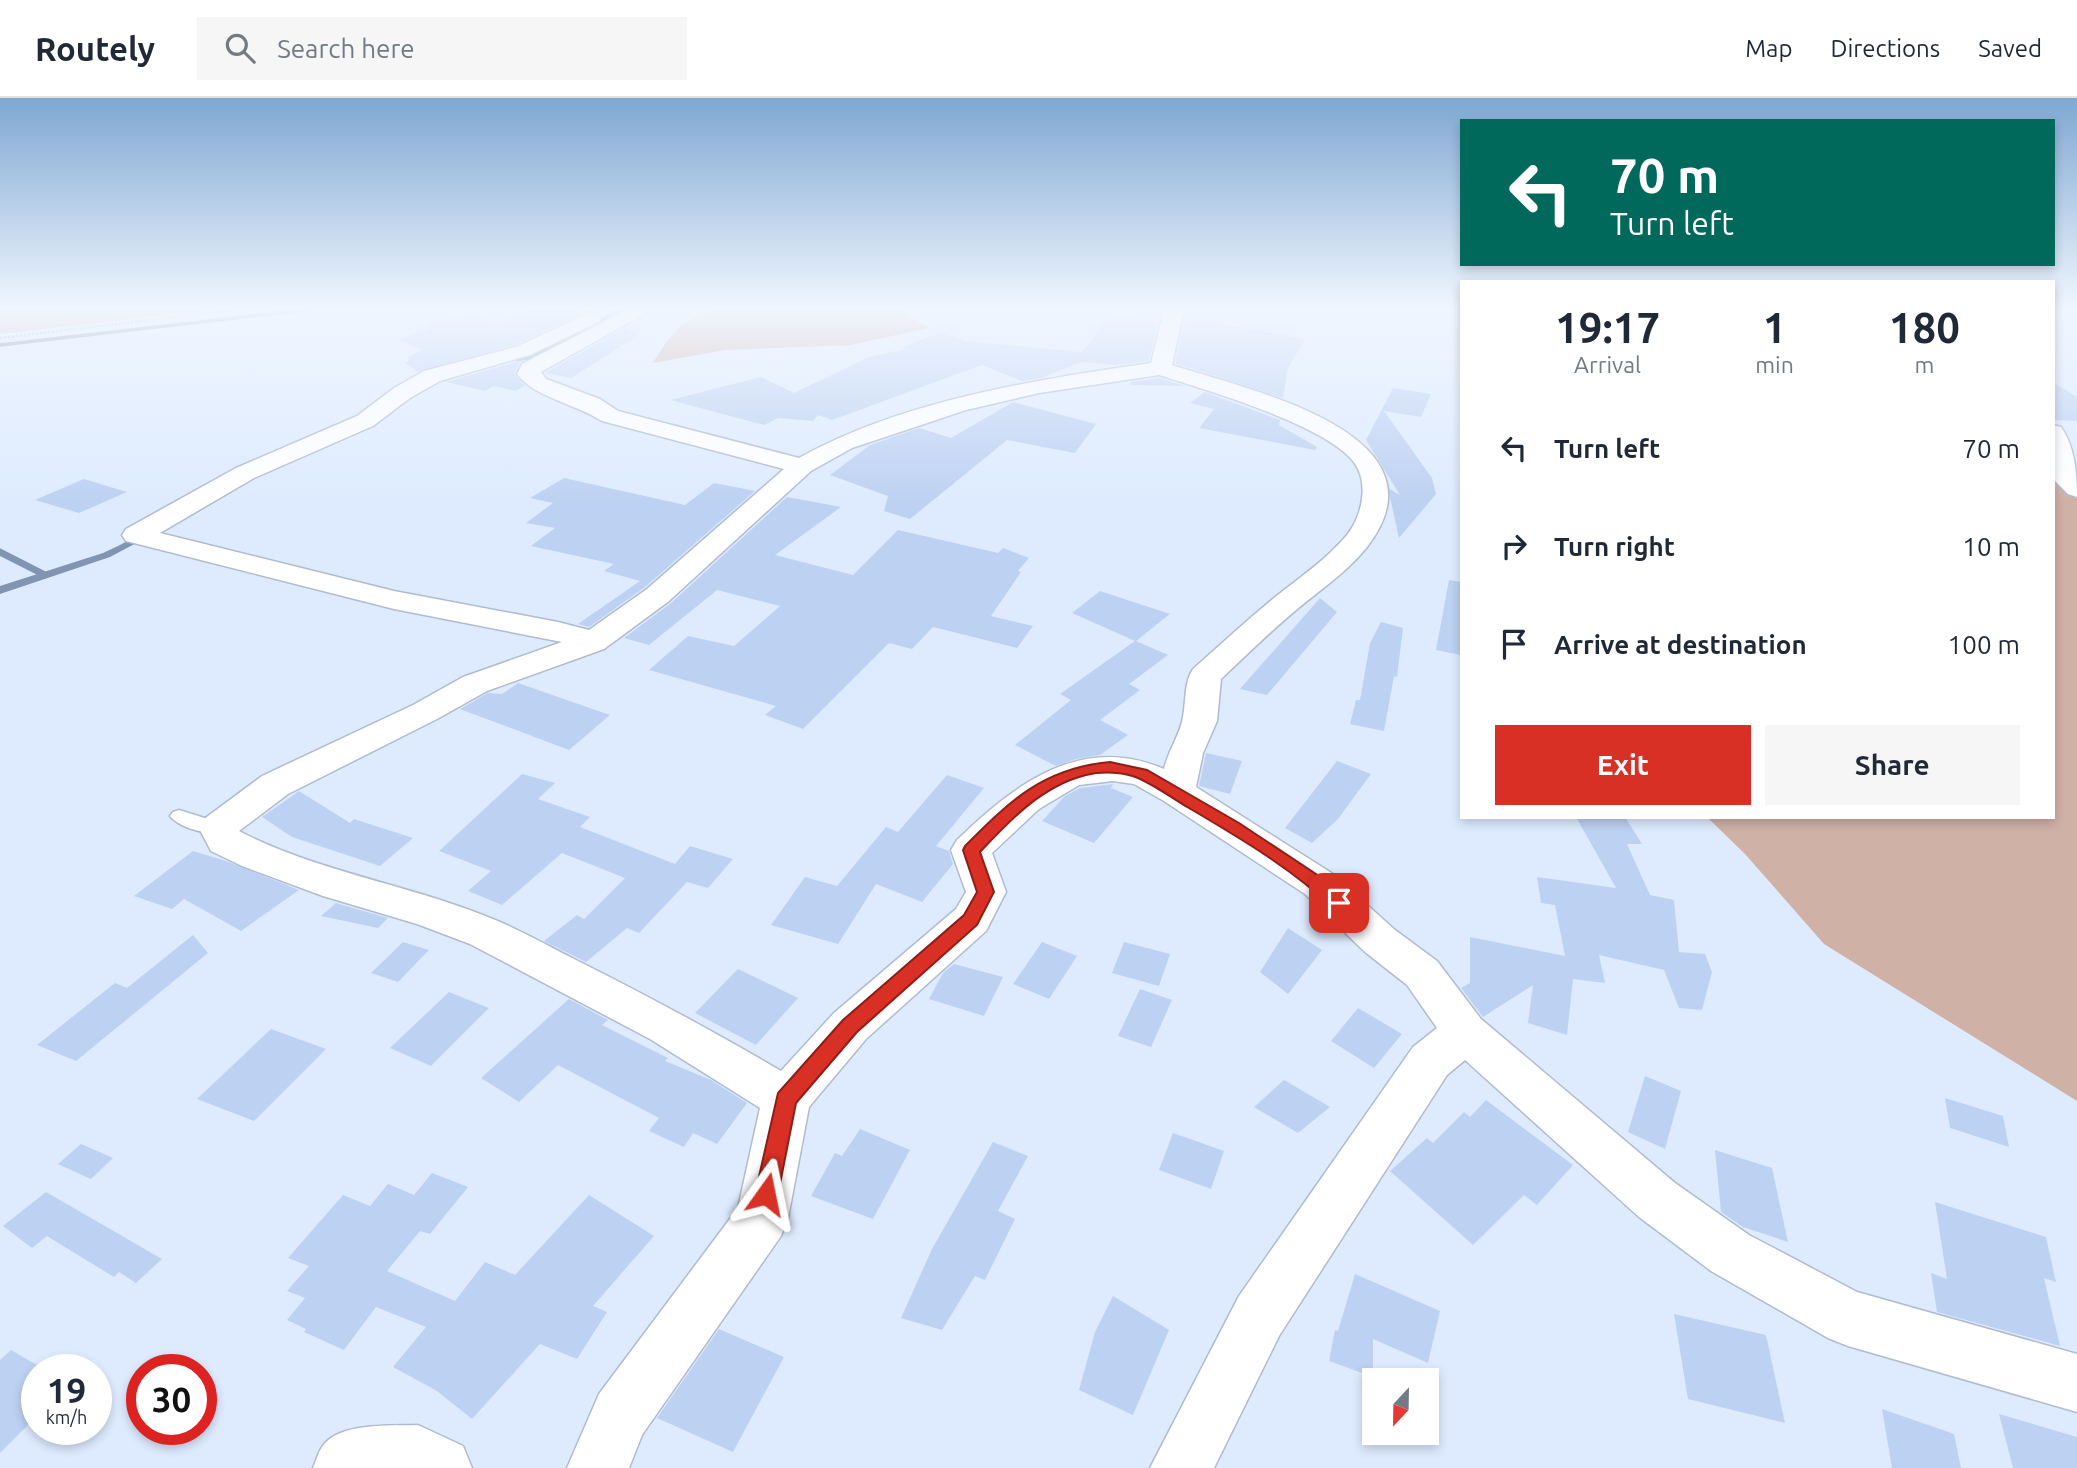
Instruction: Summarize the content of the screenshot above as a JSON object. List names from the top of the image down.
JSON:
{
  "north": "bottom",
  "page": {
    "header": "Routely",
    "search": "Search here",
    "nav": ["Map", "Directions", "Saved"],
    "turn": ["70 m", "Turn left"],
    "eta": [
      "19:17",
      "Arrival",
      "1",
      "min",
      "180",
      "m"
    ],
    "list": [
      {
        "name": "Turn left",
        "value": "70 m"
      },
      {
        "name": "Turn right",
        "value": "10 m"
      },
      {
        "name": "Arrive at destination",
        "value": "100 m"
      }
    ],
    "buttons": ["Exit", "Share"],
    "speed": "19 km/h",
    "limit": "30"
  }
}
